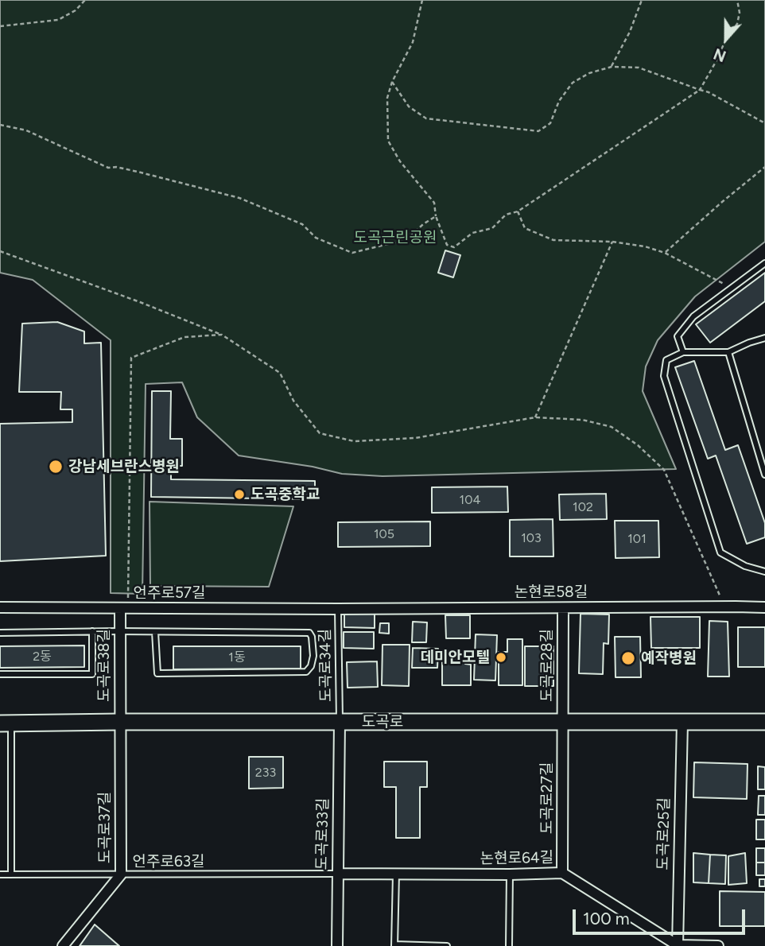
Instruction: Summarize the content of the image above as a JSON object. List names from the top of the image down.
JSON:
{
  "streets": {
    "main road": ["도곡로"],
    "street": [
      "논현로58길",
      "언주로57길",
      "도곡로38길",
      "도곡로28길",
      "도곡로27길",
      "도곡로37길",
      "도곡로33길",
      "도곡로25길",
      "논현로64길"
    ],
    "lane": ["도곡로34길", "언주로63길"]
  },
  "crossings": [
    ["논현로58길", "언주로57길"],
    ["논현로58길", "도곡로34길"],
    ["논현로58길", "도곡로28길"],
    ["언주로57길", "도곡로38길"],
    ["언주로57길", "도곡로34길"],
    ["도곡로38길", "도곡로"],
    ["도곡로38길", "도곡로37길"],
    ["도곡로34길", "도곡로"],
    ["도곡로34길", "도곡로33길"],
    ["도곡로28길", "도곡로"],
    ["도곡로28길", "도곡로27길"],
    ["도곡로", "도곡로27길"],
    ["도곡로", "도곡로37길"],
    ["도곡로", "도곡로33길"],
    ["도곡로", "도곡로25길"],
    ["도곡로27길", "논현로64길"],
    ["도곡로37길", "언주로63길"],
    ["도곡로33길", "논현로64길"],
    ["도곡로33길", "언주로63길"],
    ["도곡로25길", "논현로64길"],
    ["논현로64길", "언주로63길"]
  ],
  "parks": ["도곡근린공원"],
  "places": [
    "강남세브란스병원",
    "도곡중학교",
    "데미안모텔",
    "예작병원"
  ],
  "house_numbers": [
    "104",
    "102",
    "105",
    "103",
    "101",
    "2동",
    "1동",
    "233"
  ],
  "scale_bar": "100 m",
  "north": "bottom"
}
